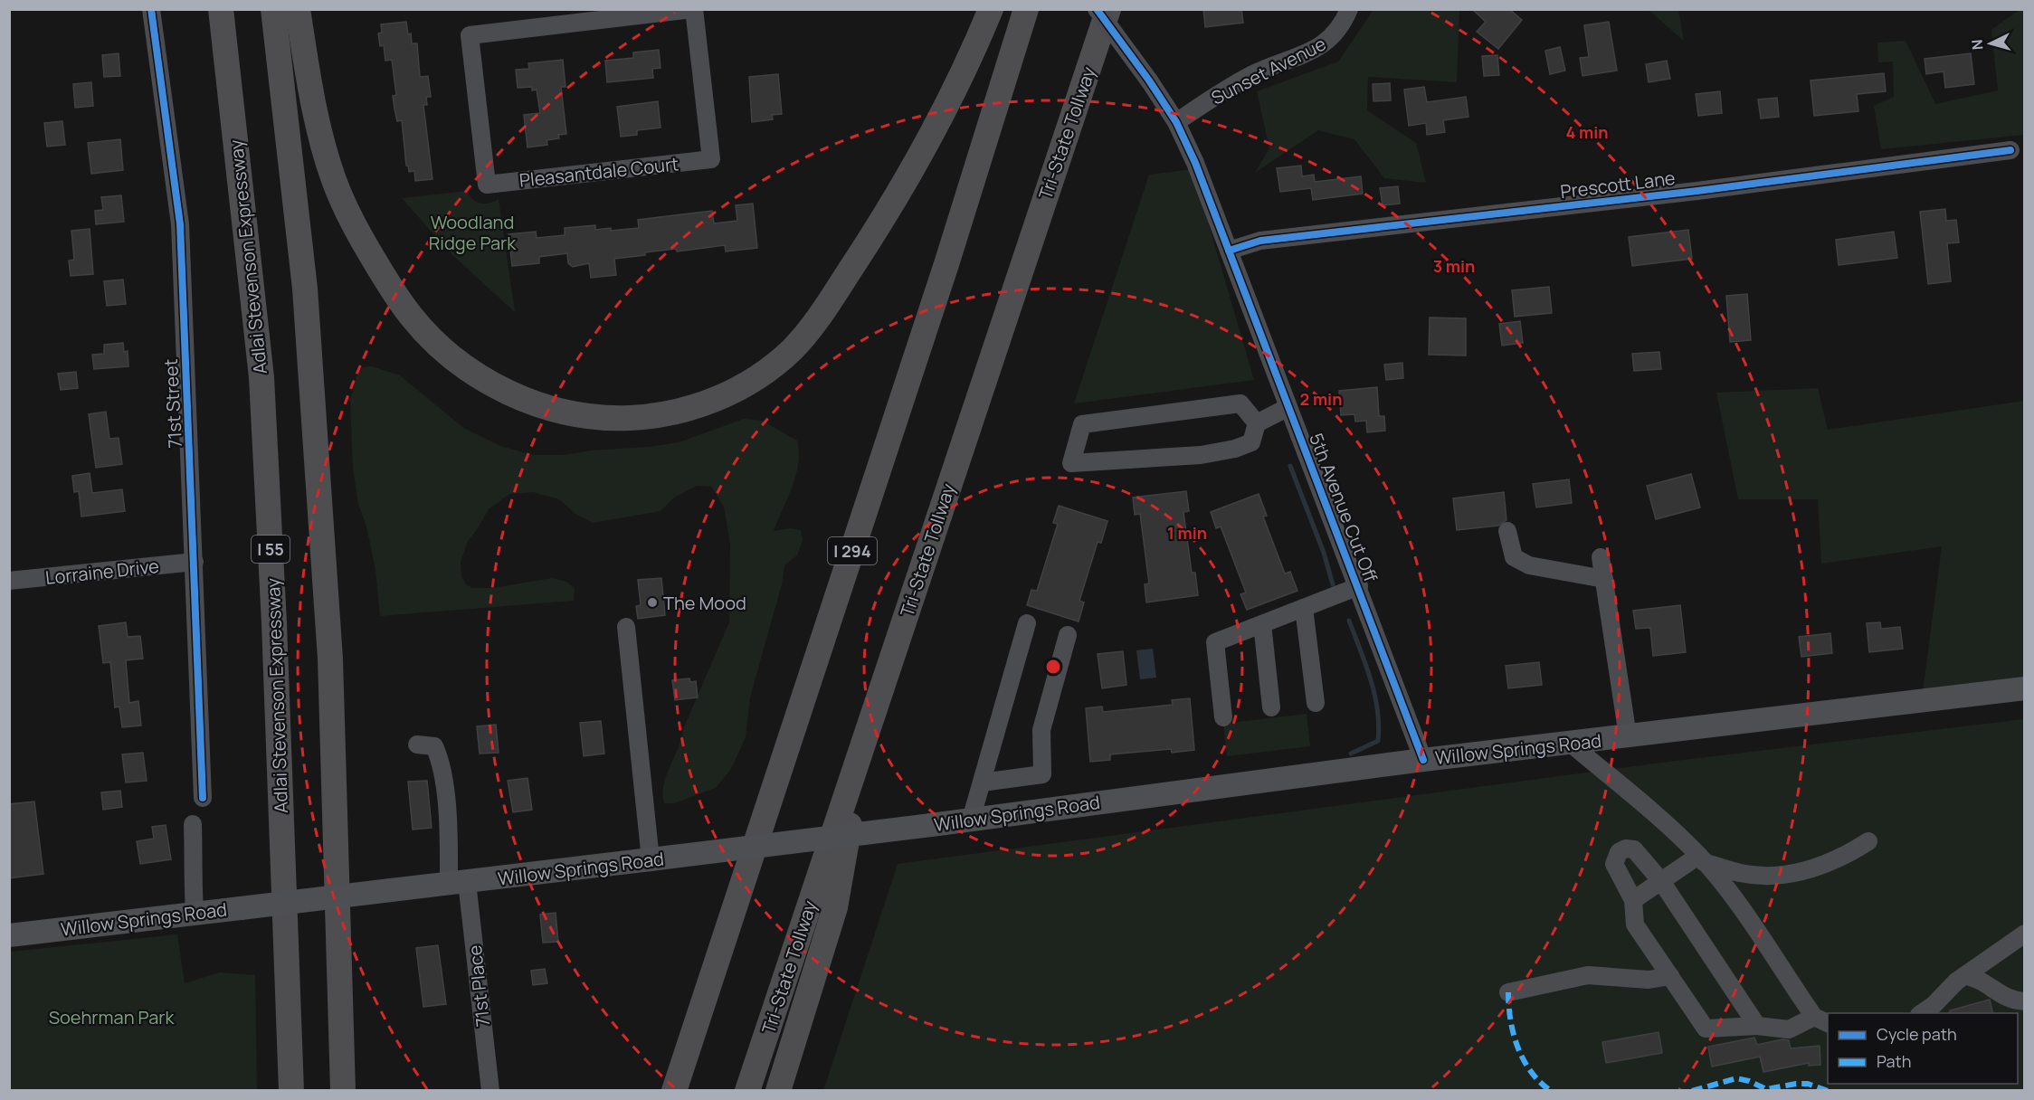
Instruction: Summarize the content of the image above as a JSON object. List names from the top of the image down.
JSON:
{
  "streets": {
    "highway": [
      "Tri-State Tollway",
      "Adlai Stevenson Expressway",
      "I 55",
      "I 294"
    ],
    "main road": ["Willow Springs Road"],
    "street": [
      "Sunset Avenue",
      "Pleasantdale Court",
      "Prescott Lane",
      "71st Street",
      "5th Avenue Cut Off",
      "Lorraine Drive",
      "71st Place"
    ]
  },
  "crossings": [
    ["Sunset Avenue", "5th Avenue Cut Off"],
    ["Prescott Lane", "5th Avenue Cut Off"],
    ["71st Street", "Lorraine Drive"],
    ["5th Avenue Cut Off", "Willow Springs Road"],
    ["Willow Springs Road", "71st Place"]
  ],
  "parks": ["Woodland Ridge Park", "Soehrman Park"],
  "places": ["The Mood"],
  "legend": ["Cycle path", "Path"],
  "north": "left",
  "rings": [
    "4 min",
    "3 min",
    "2 min",
    "1 min"
  ]
}
